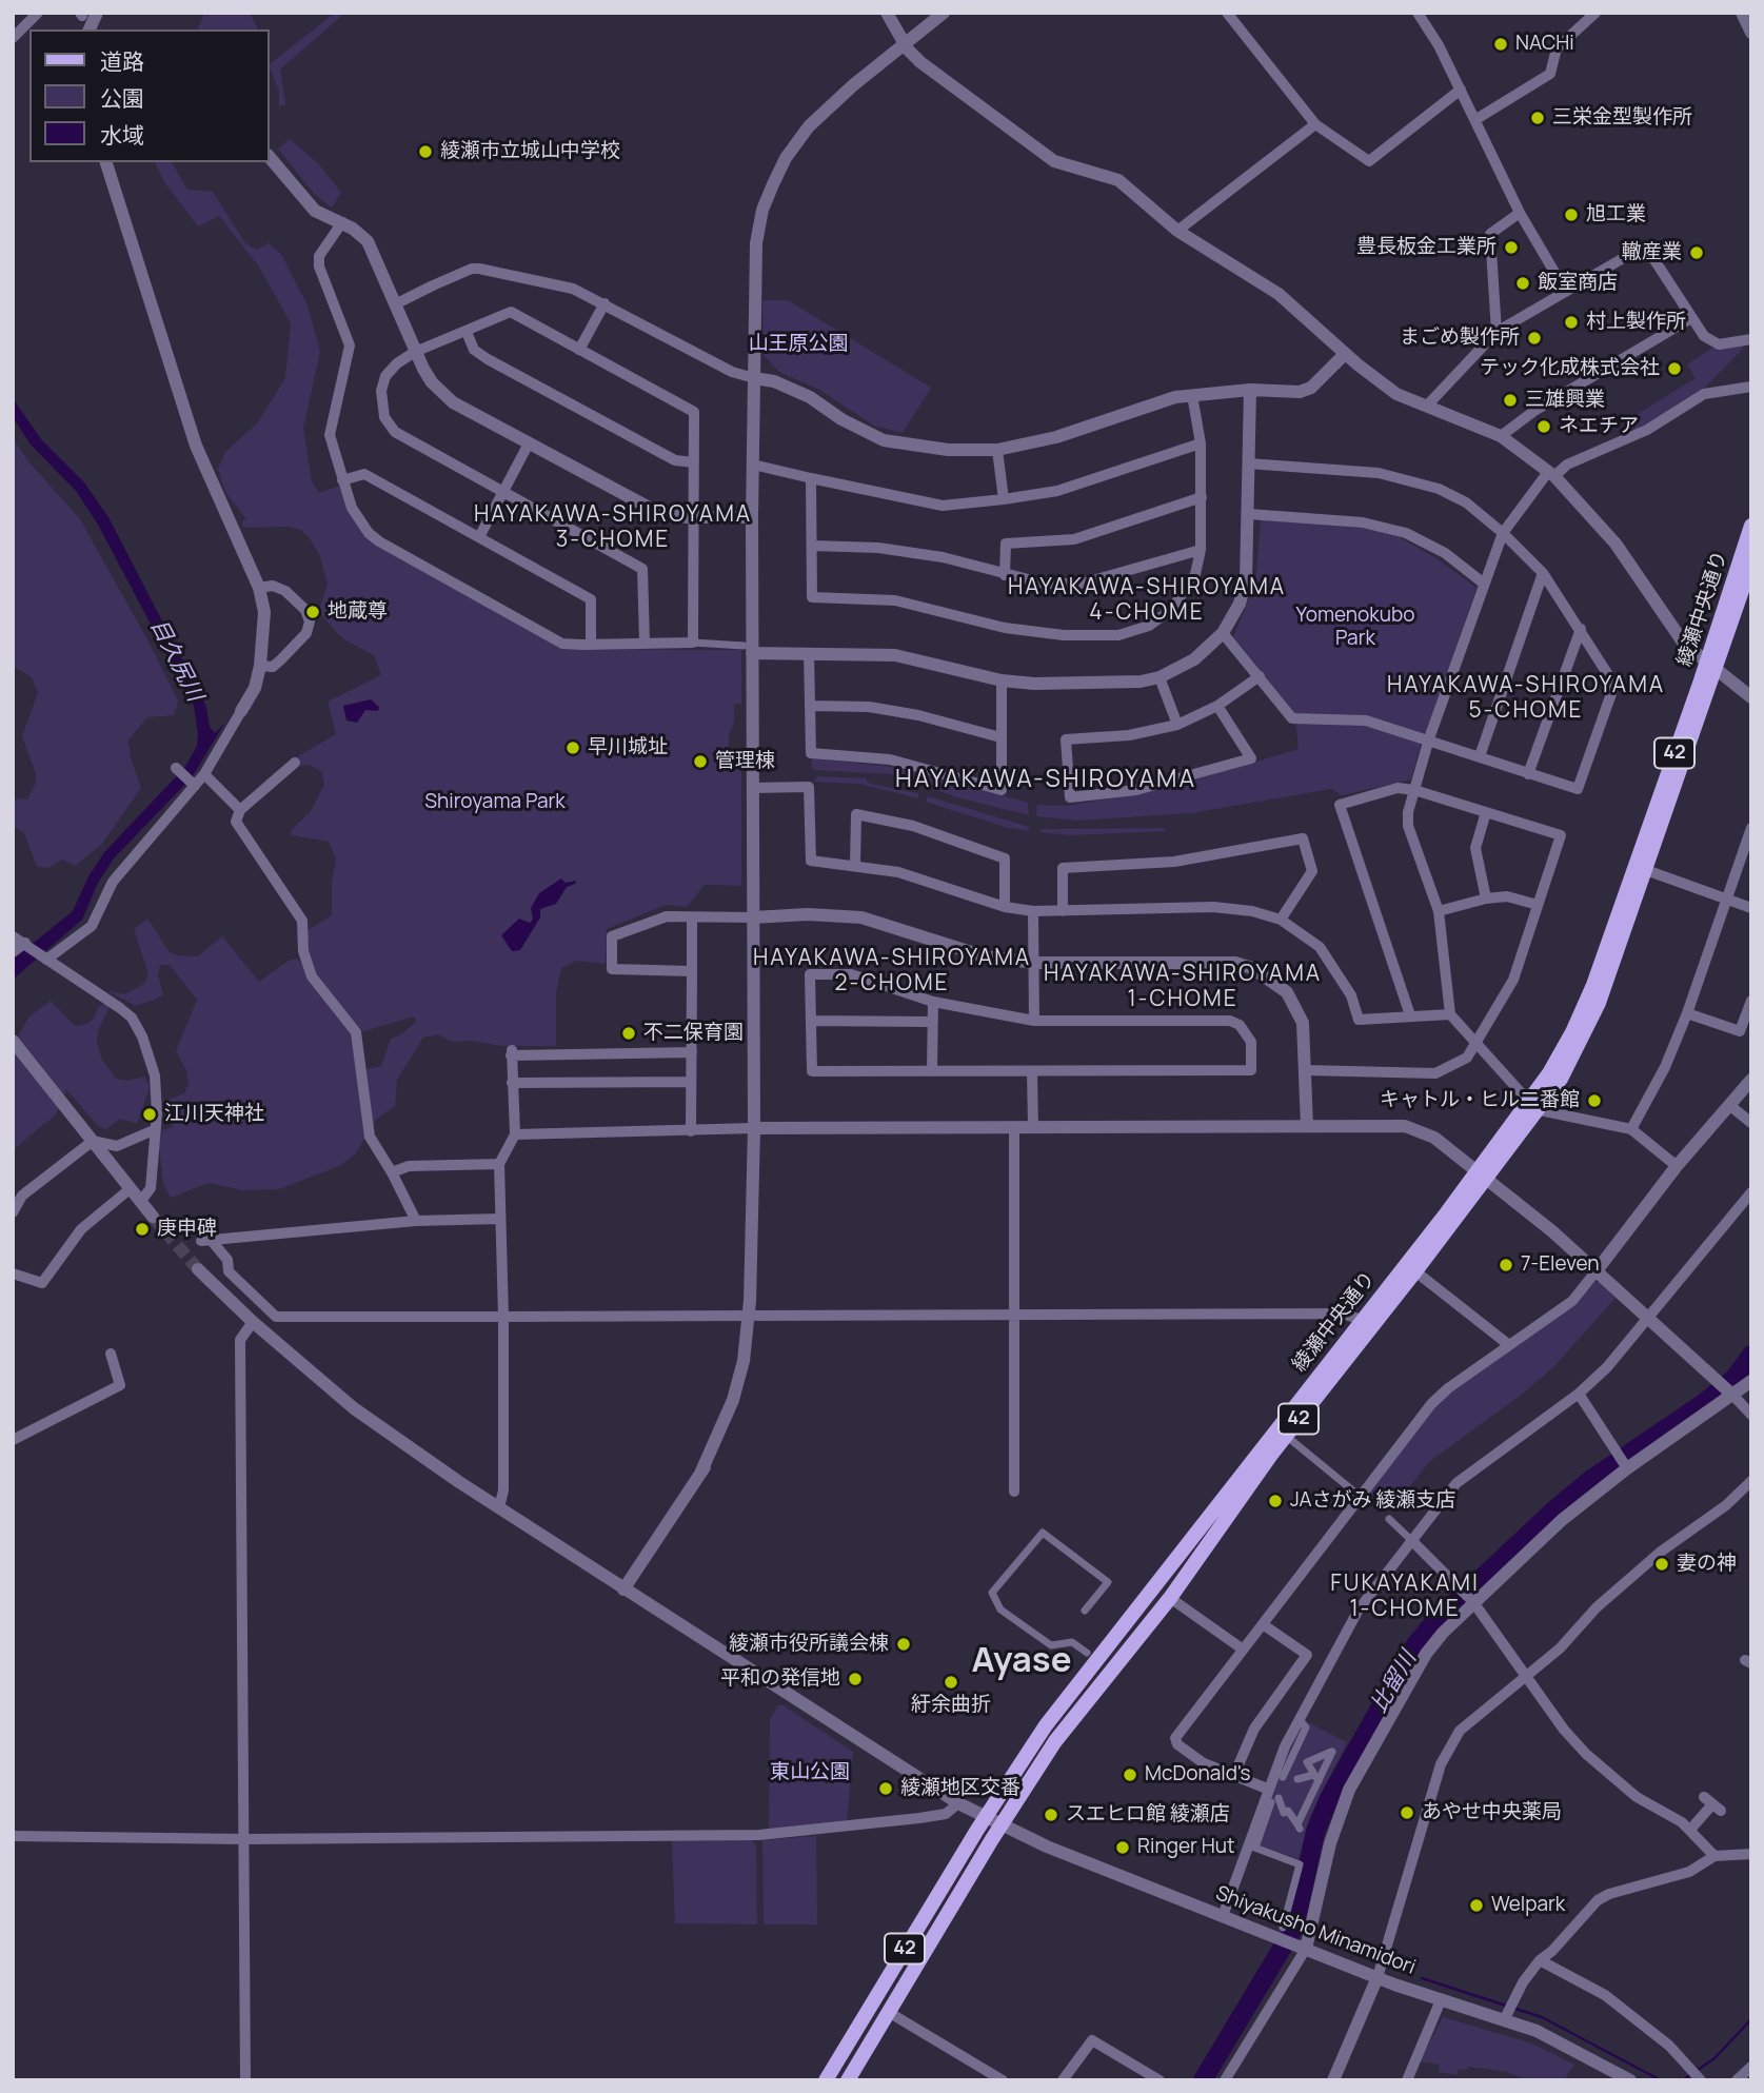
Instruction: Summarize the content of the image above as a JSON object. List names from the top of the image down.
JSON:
{
  "streets": {
    "main road": ["綾瀬中央通り", "42"],
    "street": ["Shiyakusho Minamidori"]
  },
  "crossings": [
    ["綾瀬中央通り", "Shiyakusho Minamidori"]
  ],
  "districts": [
    "HAYAKAWA-SHIROYAMA 3-CHOME",
    "HAYAKAWA-SHIROYAMA 4-CHOME",
    "HAYAKAWA-SHIROYAMA 5-CHOME",
    "HAYAKAWA-SHIROYAMA",
    "HAYAKAWA-SHIROYAMA 2-CHOME",
    "HAYAKAWA-SHIROYAMA 1-CHOME",
    "FUKAYAKAMI 1-CHOME",
    "Ayase"
  ],
  "water": ["目久尻川", "比留川"],
  "parks": [
    "山王原公園",
    "Yomenokubo Park",
    "Shiroyama Park",
    "東山公園"
  ],
  "places": [
    "NACHi",
    "三栄金型製作所",
    "綾瀬市立城山中学校",
    "旭工業",
    "豊長板金工業所",
    "轍産業",
    "飯室商店",
    "村上製作所",
    "まごめ製作所",
    "テック化成株式会社",
    "三雄興業",
    "ネエチア",
    "地蔵尊",
    "早川城址",
    "管理棟",
    "不二保育園",
    "キャトル・ヒル二番館",
    "江川天神社",
    "庚申碑",
    "7-Eleven",
    "JAさがみ 綾瀬支店",
    "妻の神",
    "綾瀬市役所議会棟",
    "平和の発信地",
    "紆余曲折",
    "McDonald's",
    "綾瀬地区交番",
    "あやせ中央薬局",
    "スエヒロ館 綾瀬店",
    "Ringer Hut",
    "Welpark"
  ],
  "legend": ["道路", "公園", "水域"]
}
